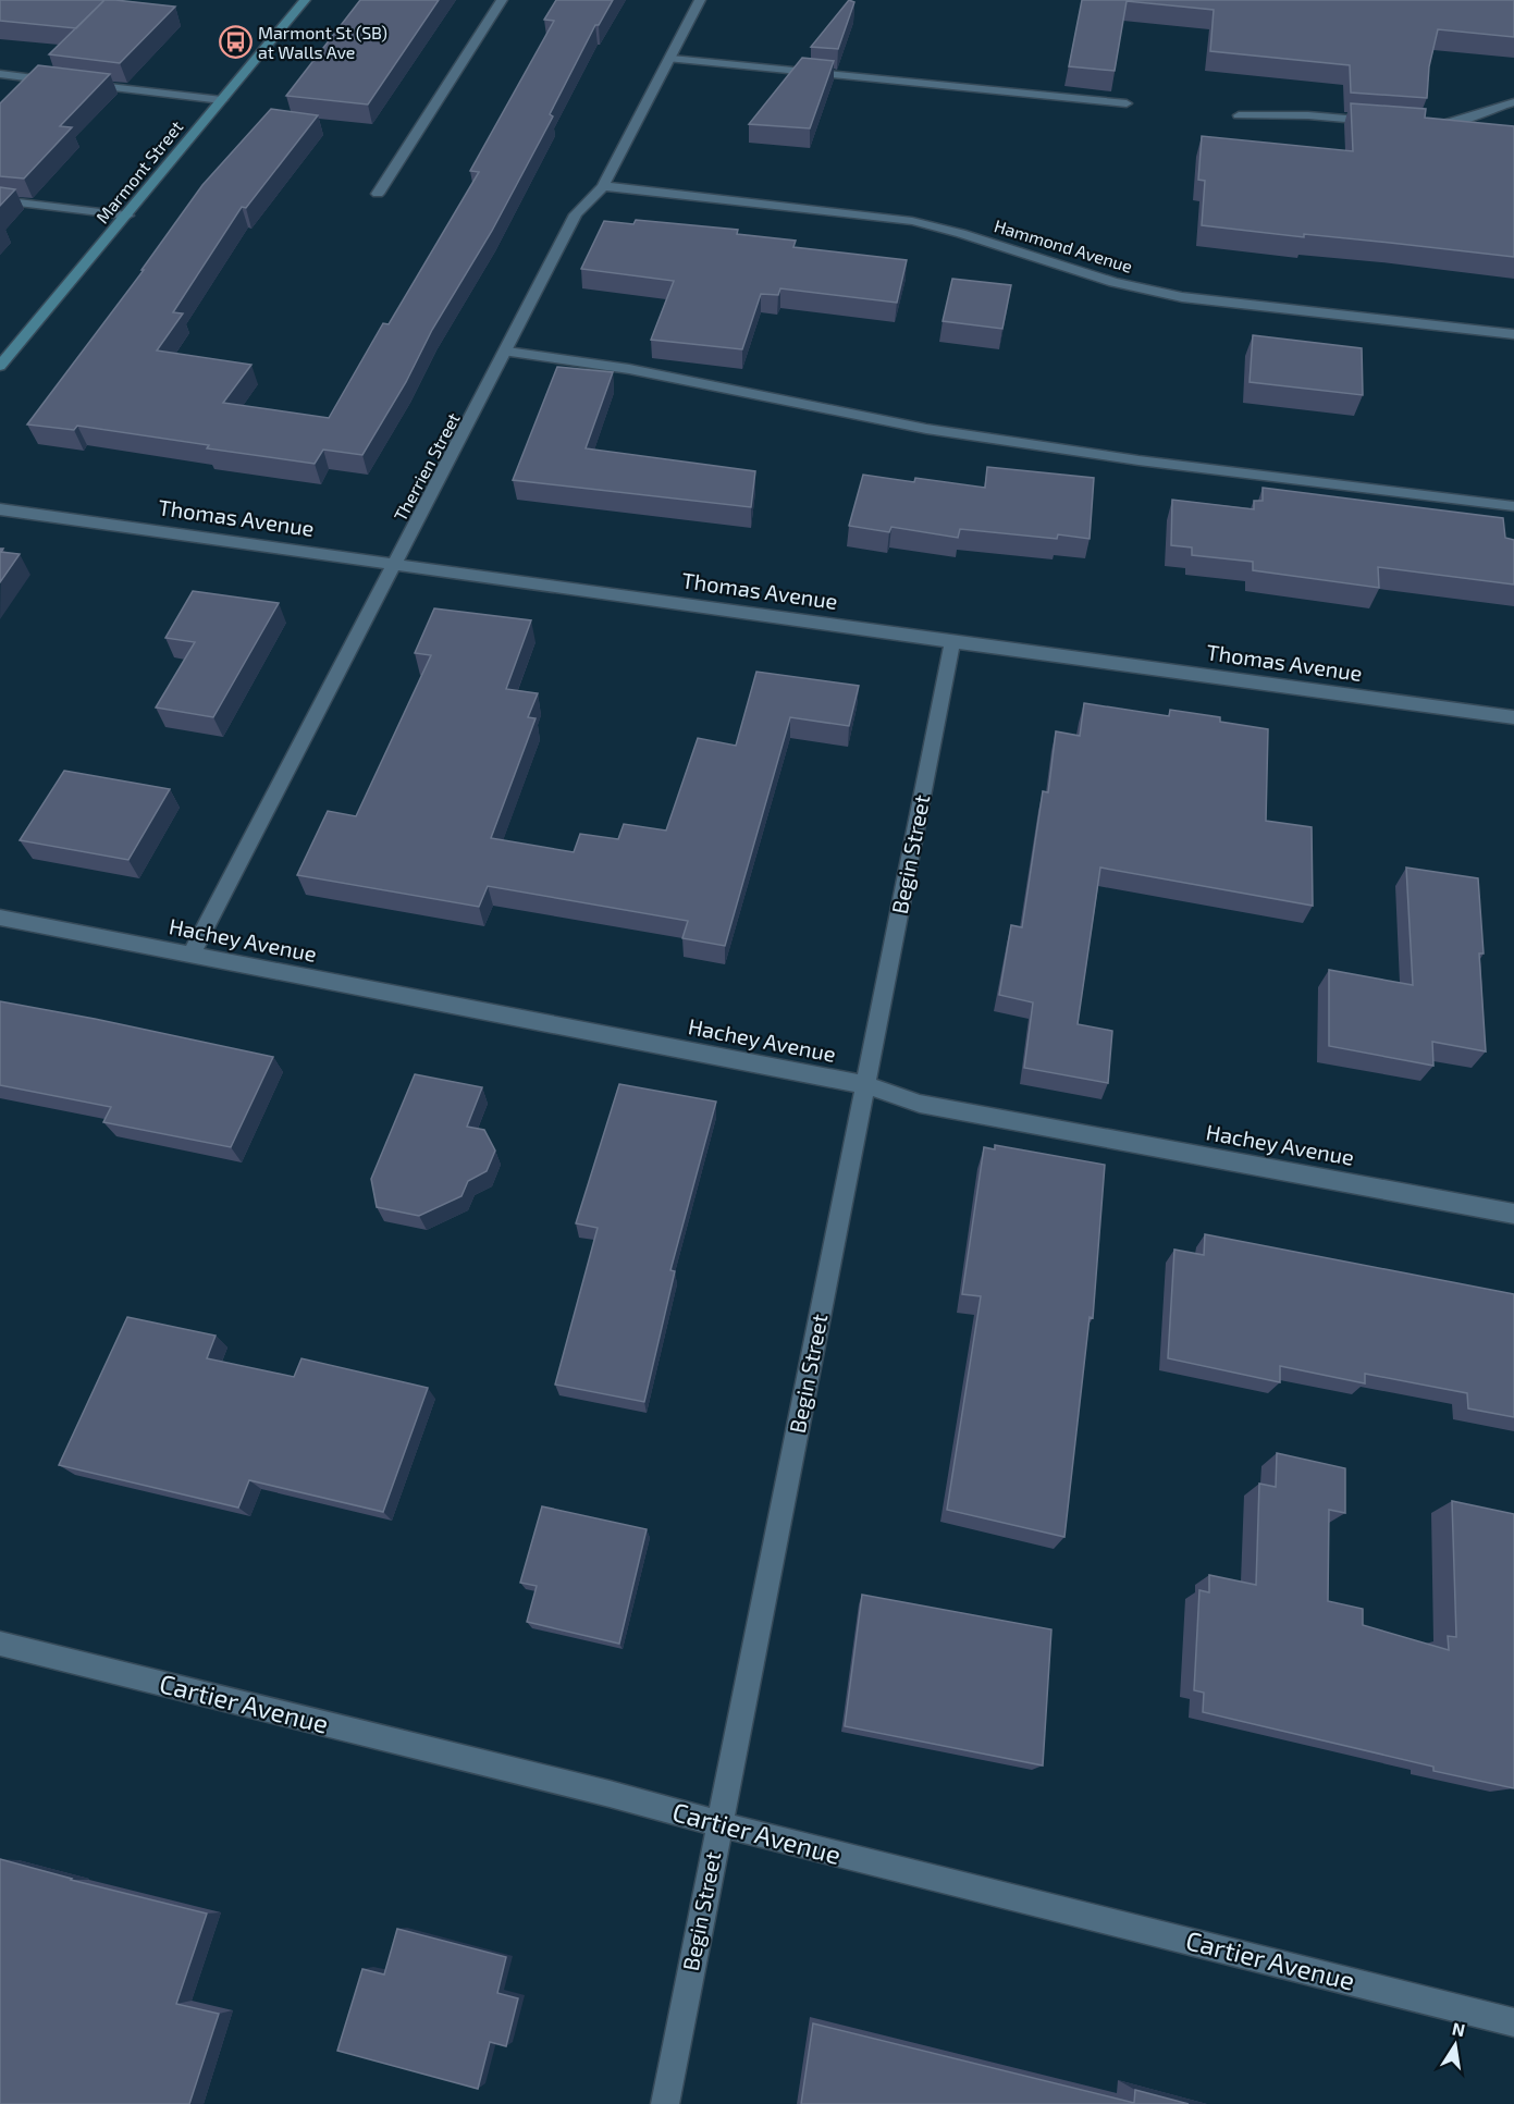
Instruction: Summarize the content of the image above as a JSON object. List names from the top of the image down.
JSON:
{
  "streets": {
    "main road": ["Marmont Street"],
    "street": [
      "Hammond Avenue",
      "Therrien Street",
      "Thomas Avenue",
      "Begin Street",
      "Hachey Avenue",
      "Cartier Avenue"
    ]
  },
  "crossings": [
    ["Hammond Avenue", "Therrien Street"],
    ["Therrien Street", "Thomas Avenue"],
    ["Therrien Street", "Hachey Avenue"],
    ["Thomas Avenue", "Begin Street"],
    ["Begin Street", "Hachey Avenue"],
    ["Begin Street", "Cartier Avenue"]
  ],
  "places": {
    "bus stop": ["Marmont St (SB) at Walls Ave"]
  },
  "north": "top"
}
